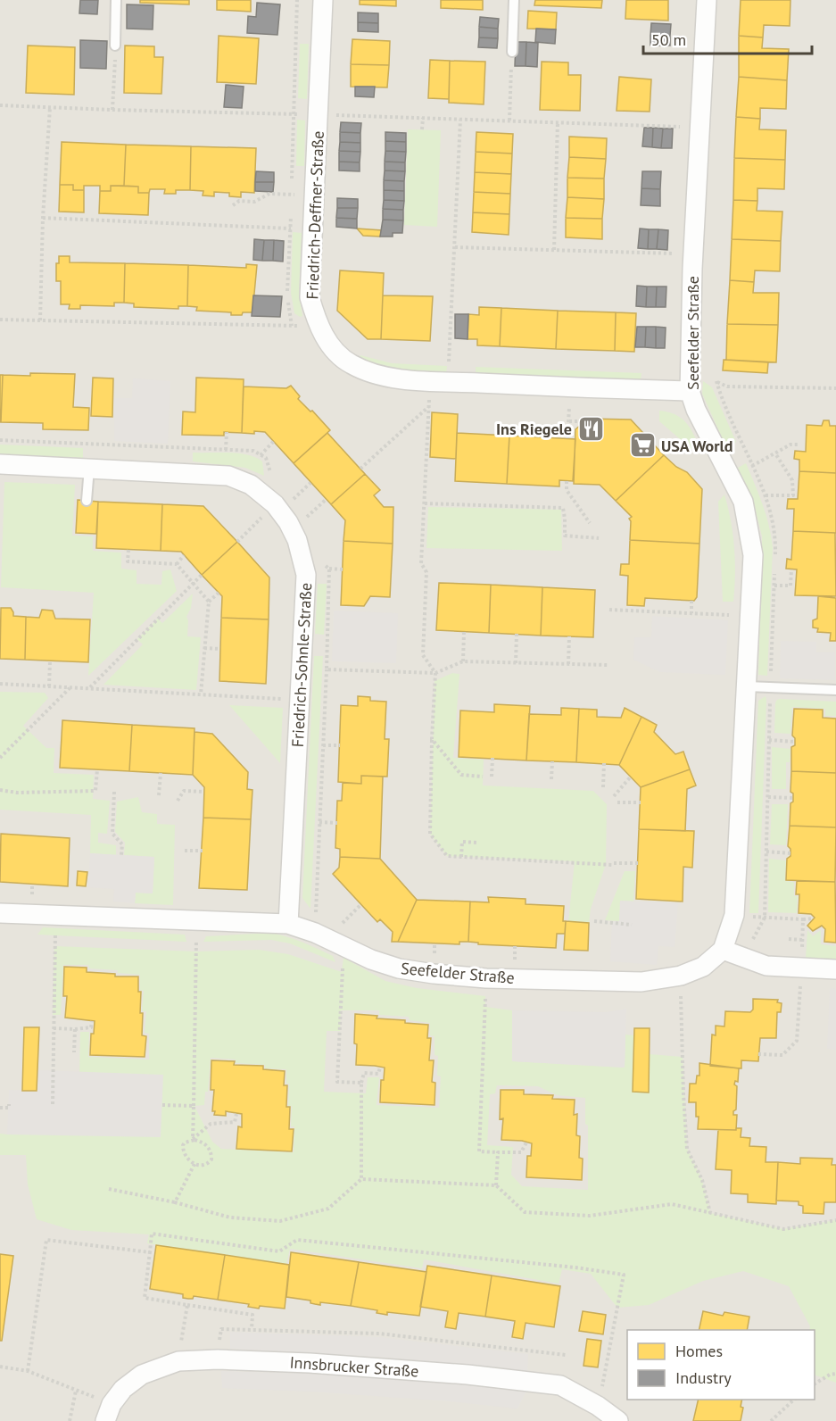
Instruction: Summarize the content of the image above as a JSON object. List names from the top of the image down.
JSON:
{
  "streets": {
    "street": [
      "Friedrich-Deffner-Straße",
      "Seefelder Straße",
      "Friedrich-Sohnle-Straße",
      "Innsbrucker Straße"
    ]
  },
  "crossings": [
    ["Friedrich-Deffner-Straße", "Seefelder Straße"],
    ["Seefelder Straße", "Friedrich-Sohnle-Straße"]
  ],
  "places": {
    "restaurant": ["Ins Riegele"],
    "supermarket": ["USA World"]
  },
  "legend": ["Homes", "Industry"],
  "scale_bar": "50 m"
}
